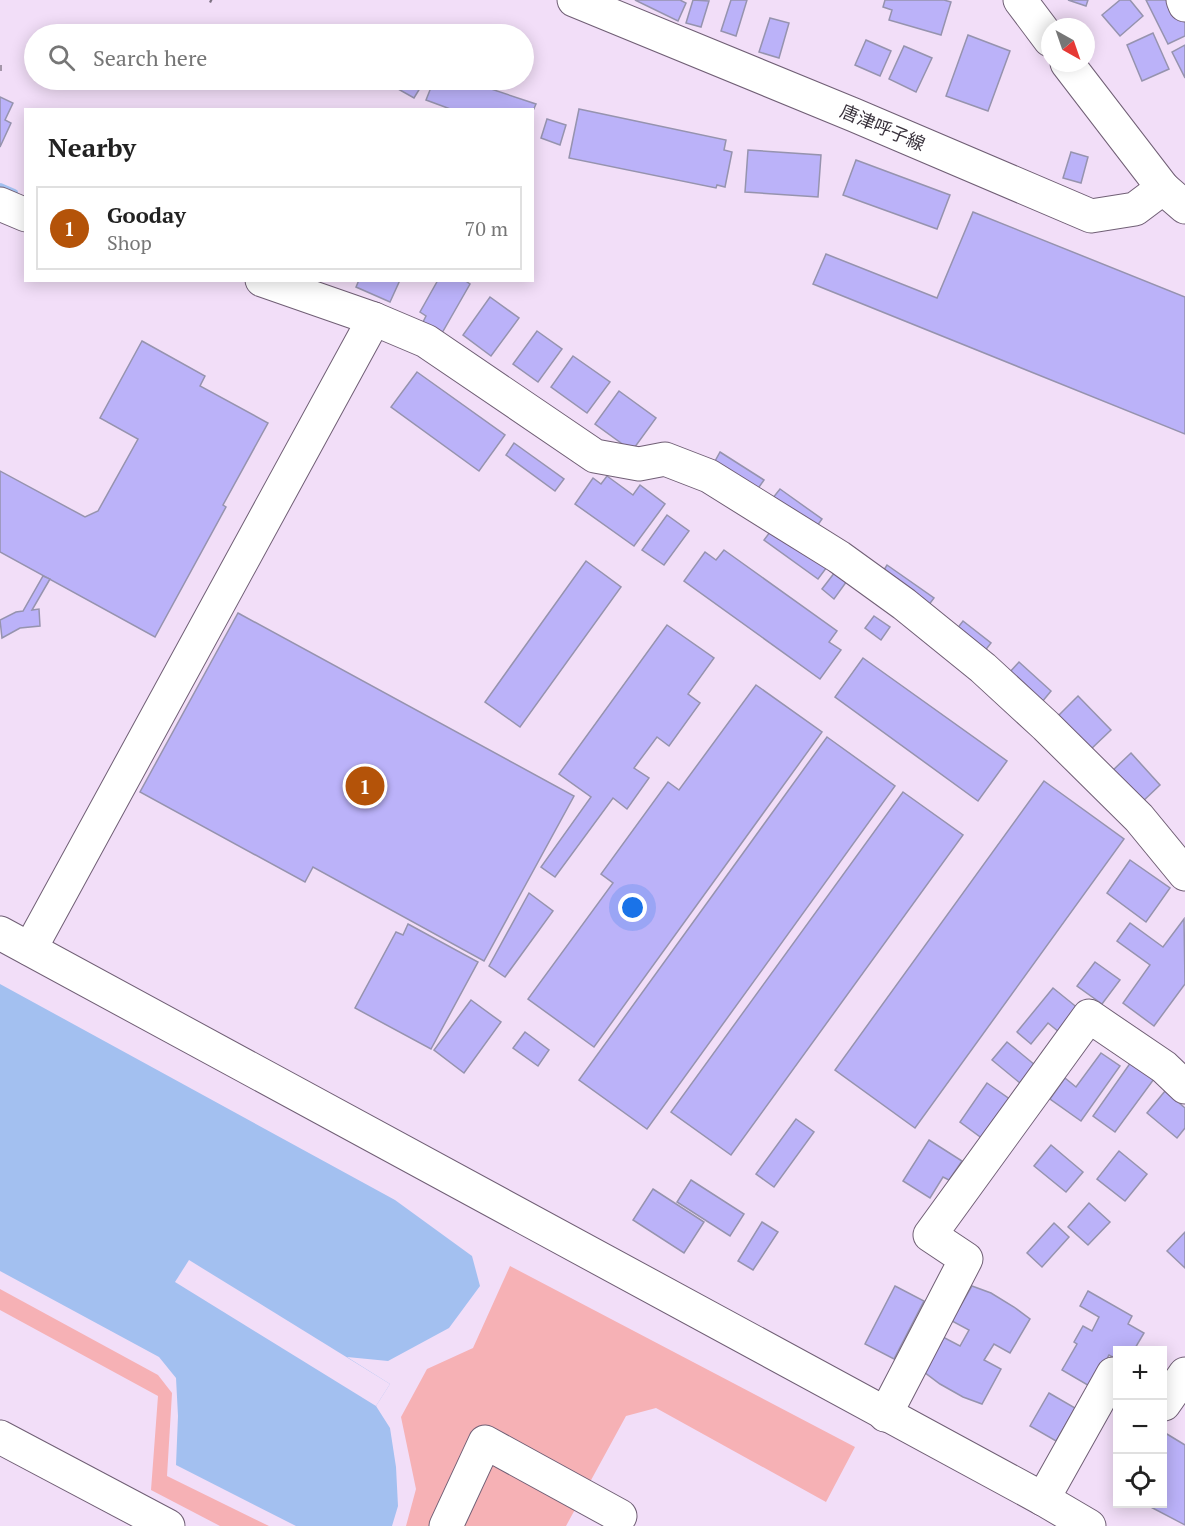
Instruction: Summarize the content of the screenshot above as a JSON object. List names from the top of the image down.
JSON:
{
  "streets": {
    "street": ["唐津呼子線"]
  },
  "north": "bottom right",
  "page": {
    "search": "Search here",
    "heading": "Nearby",
    "list": [
      {
        "mark": "1",
        "name": "Gooday",
        "note": "Shop",
        "value": "70 m"
      }
    ],
    "pins": "1",
    "map_buttons": ["+", "−"]
  }
}
